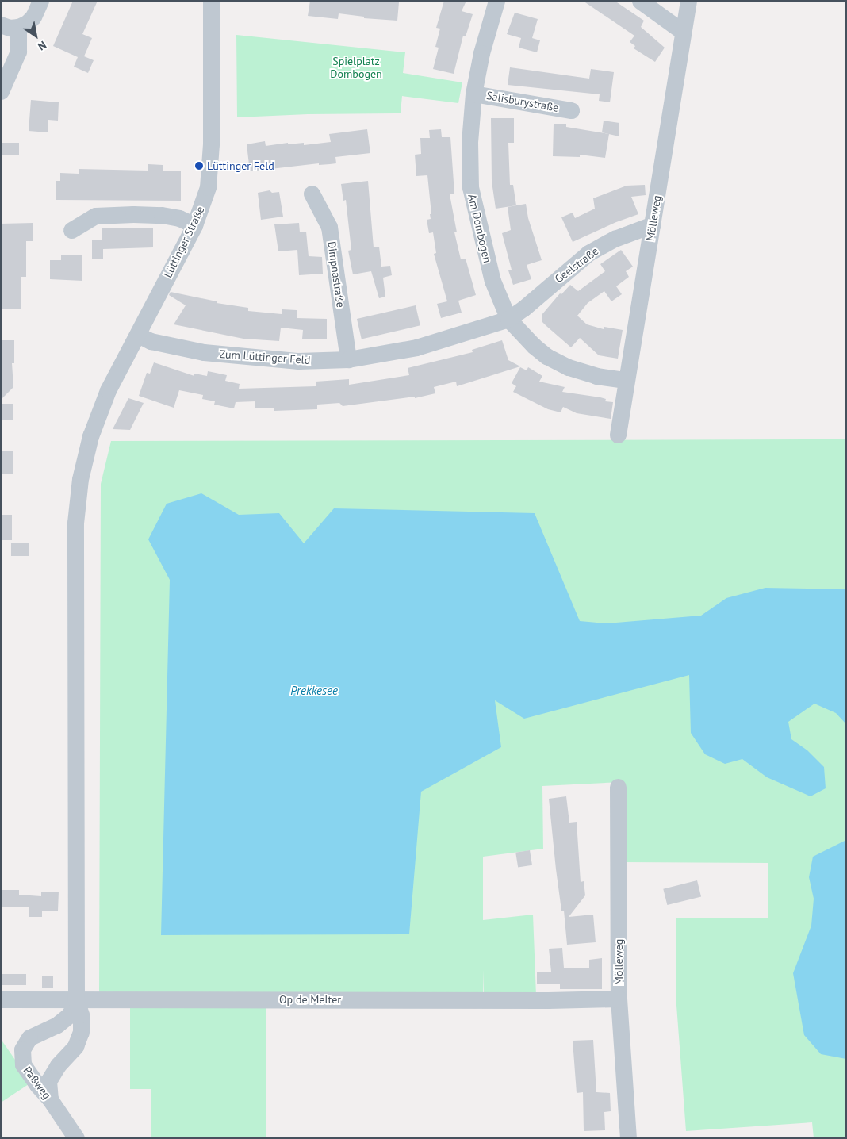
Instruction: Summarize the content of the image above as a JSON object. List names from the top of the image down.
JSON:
{
  "streets": {
    "street": [
      "Salisburystraße",
      "Mölleweg",
      "Am Dombogen",
      "Lüttinger Straße",
      "Geelstraße",
      "Dimpnastraße",
      "Zum Lüttinger Feld",
      "Op de Melter",
      "Paßweg"
    ]
  },
  "crossings": [
    ["Salisburystraße", "Am Dombogen"],
    ["Mölleweg", "Am Dombogen"],
    ["Mölleweg", "Geelstraße"],
    ["Mölleweg", "Op de Melter"],
    ["Am Dombogen", "Geelstraße"],
    ["Am Dombogen", "Zum Lüttinger Feld"],
    ["Lüttinger Straße", "Zum Lüttinger Feld"],
    ["Lüttinger Straße", "Op de Melter"],
    ["Lüttinger Straße", "Paßweg"],
    ["Geelstraße", "Zum Lüttinger Feld"],
    ["Dimpnastraße", "Zum Lüttinger Feld"],
    ["Op de Melter", "Paßweg"]
  ],
  "water": ["Prekkesee"],
  "parks": ["Spielplatz Dombogen"],
  "places": ["Lüttinger Feld"],
  "north": "bottom right"
}
